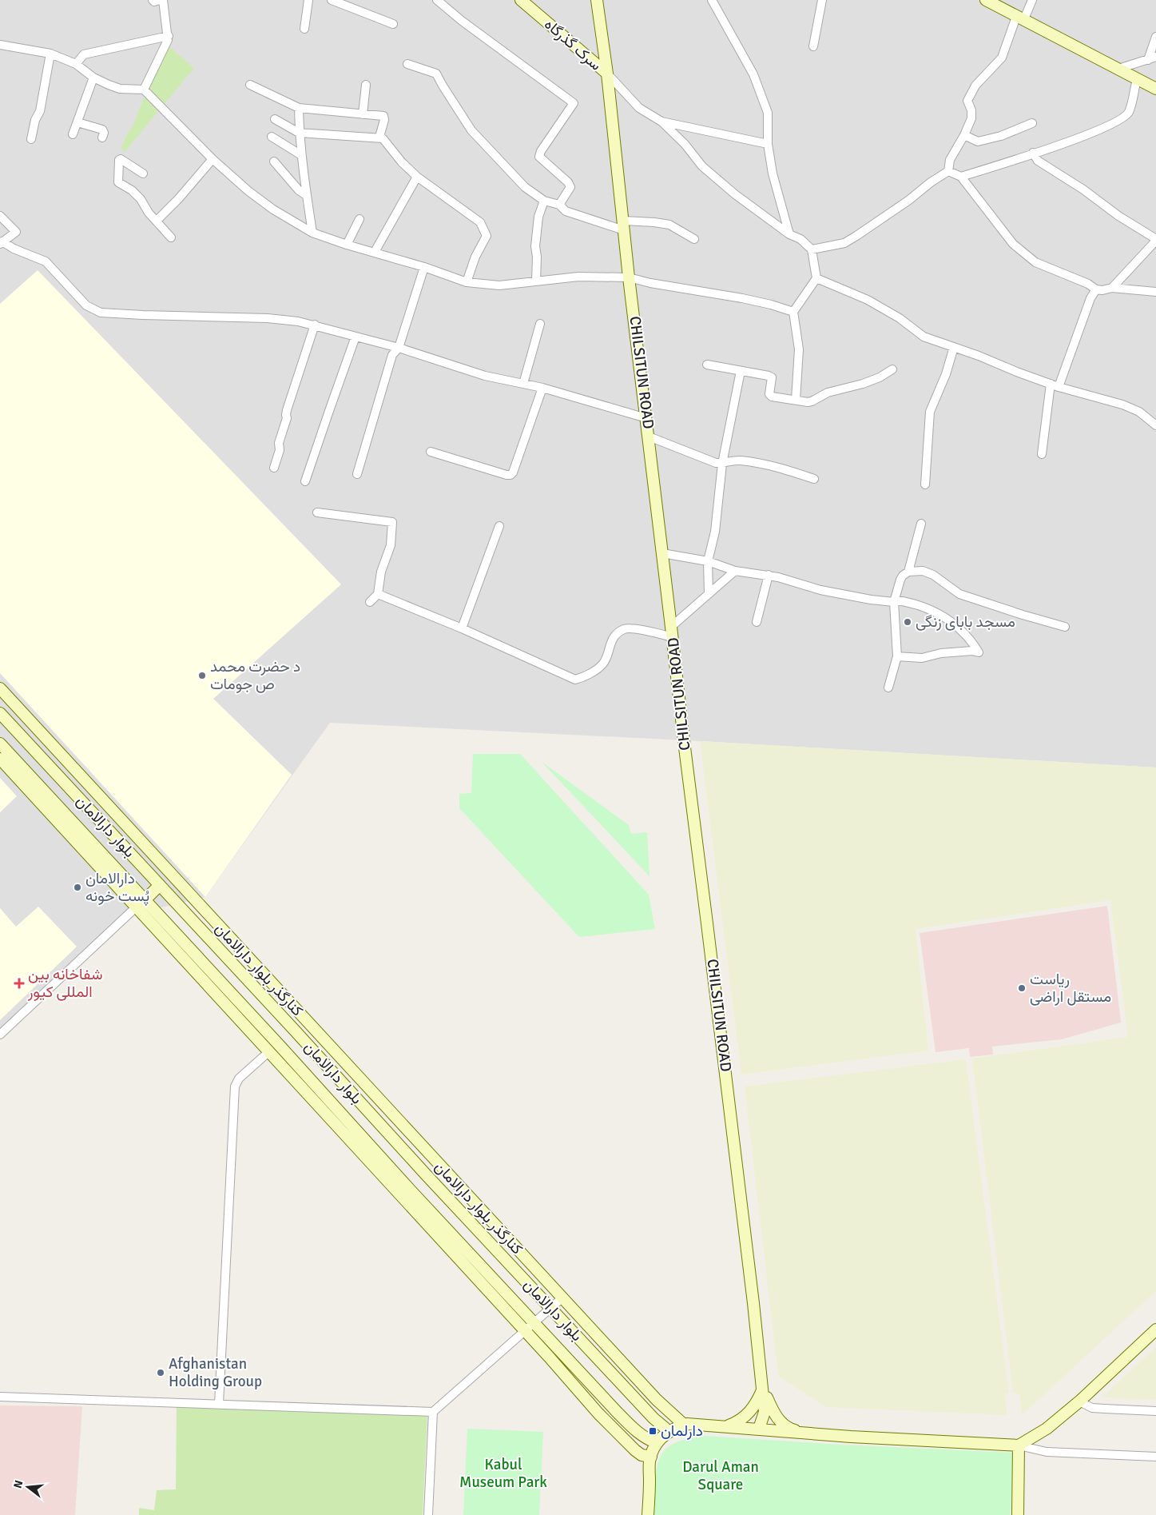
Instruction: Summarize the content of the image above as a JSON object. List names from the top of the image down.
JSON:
{
  "streets": {
    "main road": [
      "سرک گذرگاه",
      "CHILSITUN ROAD",
      "بلوار دارالامان",
      "کنارگذر بلوار دارالامان"
    ]
  },
  "crossings": [
    ["سرک گذرگاه", "CHILSITUN ROAD"]
  ],
  "parks": ["Kabul Museum Park", "Darul Aman Square"],
  "places": {
    "other": [
      "مسجد بابای زنگی",
      "د حضرت محمد ص جومات",
      "دارالامان پُست خونه",
      "ریاست مستقل اراضی",
      "Afghanistan Holding Group"
    ],
    "health": ["شفاخانه بین المللی کیور"],
    "transit": ["دارلمان"]
  },
  "north": "left"
}
